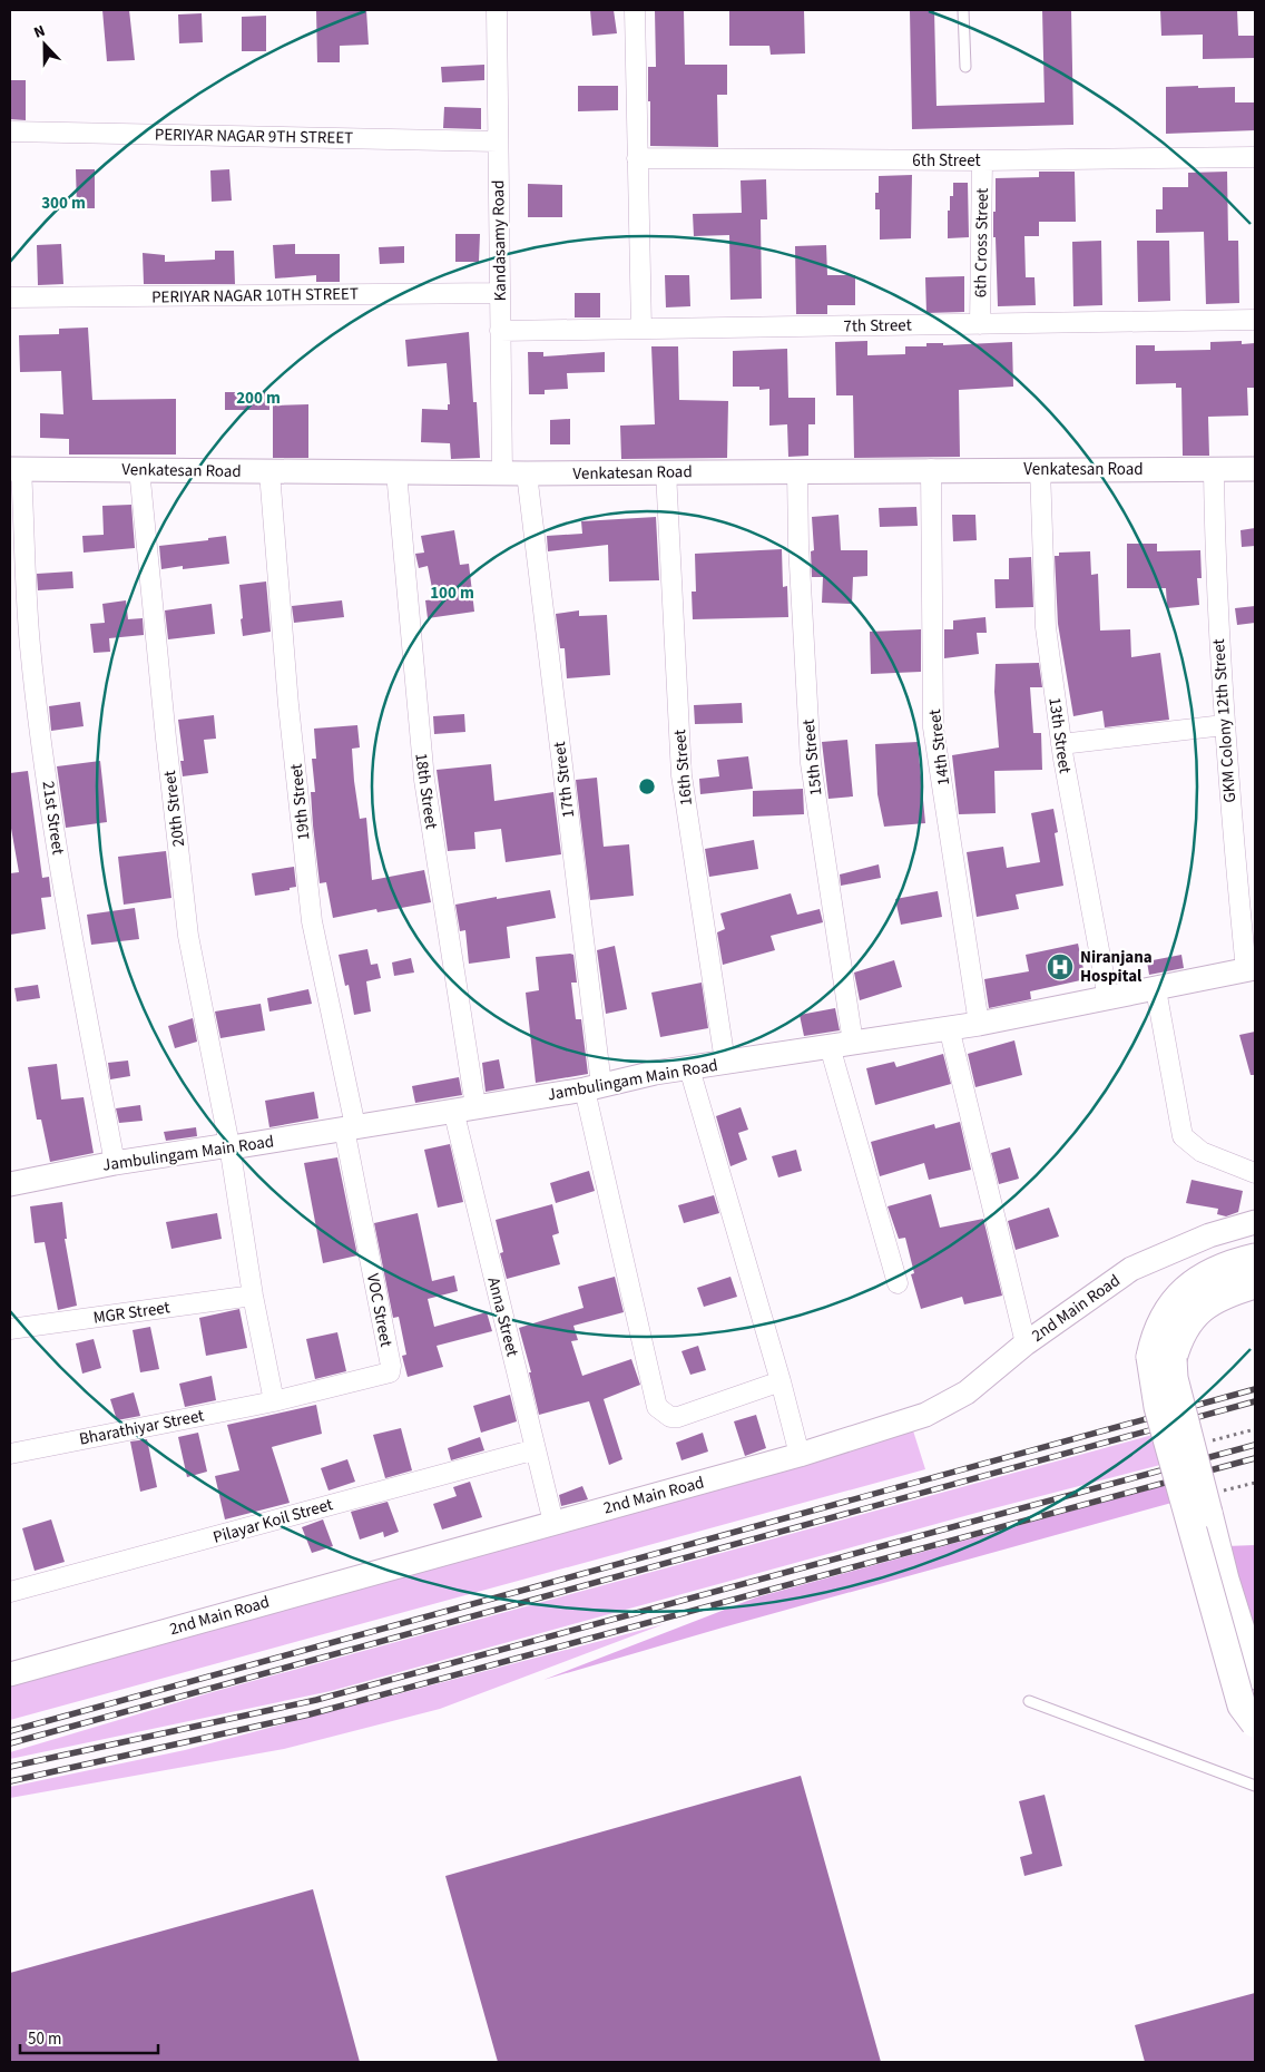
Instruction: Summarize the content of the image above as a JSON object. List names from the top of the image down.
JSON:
{
  "streets": {
    "street": [
      "PERIYAR NAGAR 9TH STREET",
      "6th Street",
      "Kandasamy Road",
      "6th Cross Street",
      "PERIYAR NAGAR 10TH STREET",
      "7th Street",
      "Venkatesan Road",
      "GKM Colony 12th Street",
      "13th Street",
      "14th Street",
      "15th Street",
      "16th Street",
      "17th Street",
      "18th Street",
      "19th Street",
      "20th Street",
      "21st Street",
      "Jambulingam Main Road",
      "2nd Main Road",
      "VOC Street",
      "MGR Street",
      "Anna Street",
      "Bharathiyar Street",
      "Pilayar Koil Street"
    ]
  },
  "crossings": [
    ["PERIYAR NAGAR 9TH STREET", "Kandasamy Road"],
    ["6th Street", "6th Cross Street"],
    ["Kandasamy Road", "PERIYAR NAGAR 10TH STREET"],
    ["Kandasamy Road", "7th Street"],
    ["Kandasamy Road", "Venkatesan Road"],
    ["6th Cross Street", "7th Street"],
    ["Venkatesan Road", "GKM Colony 12th Street"],
    ["Venkatesan Road", "13th Street"],
    ["Venkatesan Road", "14th Street"],
    ["Venkatesan Road", "15th Street"],
    ["Venkatesan Road", "16th Street"],
    ["Venkatesan Road", "17th Street"],
    ["Venkatesan Road", "18th Street"],
    ["Venkatesan Road", "19th Street"],
    ["Venkatesan Road", "20th Street"],
    ["Venkatesan Road", "21st Street"],
    ["GKM Colony 12th Street", "Jambulingam Main Road"],
    ["13th Street", "Jambulingam Main Road"],
    ["14th Street", "Jambulingam Main Road"],
    ["15th Street", "Jambulingam Main Road"],
    ["16th Street", "Jambulingam Main Road"],
    ["17th Street", "Jambulingam Main Road"],
    ["18th Street", "Jambulingam Main Road"],
    ["18th Street", "Anna Street"],
    ["19th Street", "Jambulingam Main Road"],
    ["19th Street", "VOC Street"],
    ["20th Street", "Jambulingam Main Road"],
    ["20th Street", "VOC Street"],
    ["20th Street", "MGR Street"],
    ["20th Street", "Bharathiyar Street"],
    ["21st Street", "Jambulingam Main Road"],
    ["Jambulingam Main Road", "VOC Street"],
    ["Jambulingam Main Road", "Anna Street"],
    ["2nd Main Road", "Anna Street"],
    ["VOC Street", "Bharathiyar Street"],
    ["Anna Street", "Pilayar Koil Street"]
  ],
  "places": {
    "hospital": ["Niranjana Hospital"]
  },
  "scale_bar": "50 m",
  "north": "top",
  "rings": ["300 m", "200 m", "100 m"]
}
